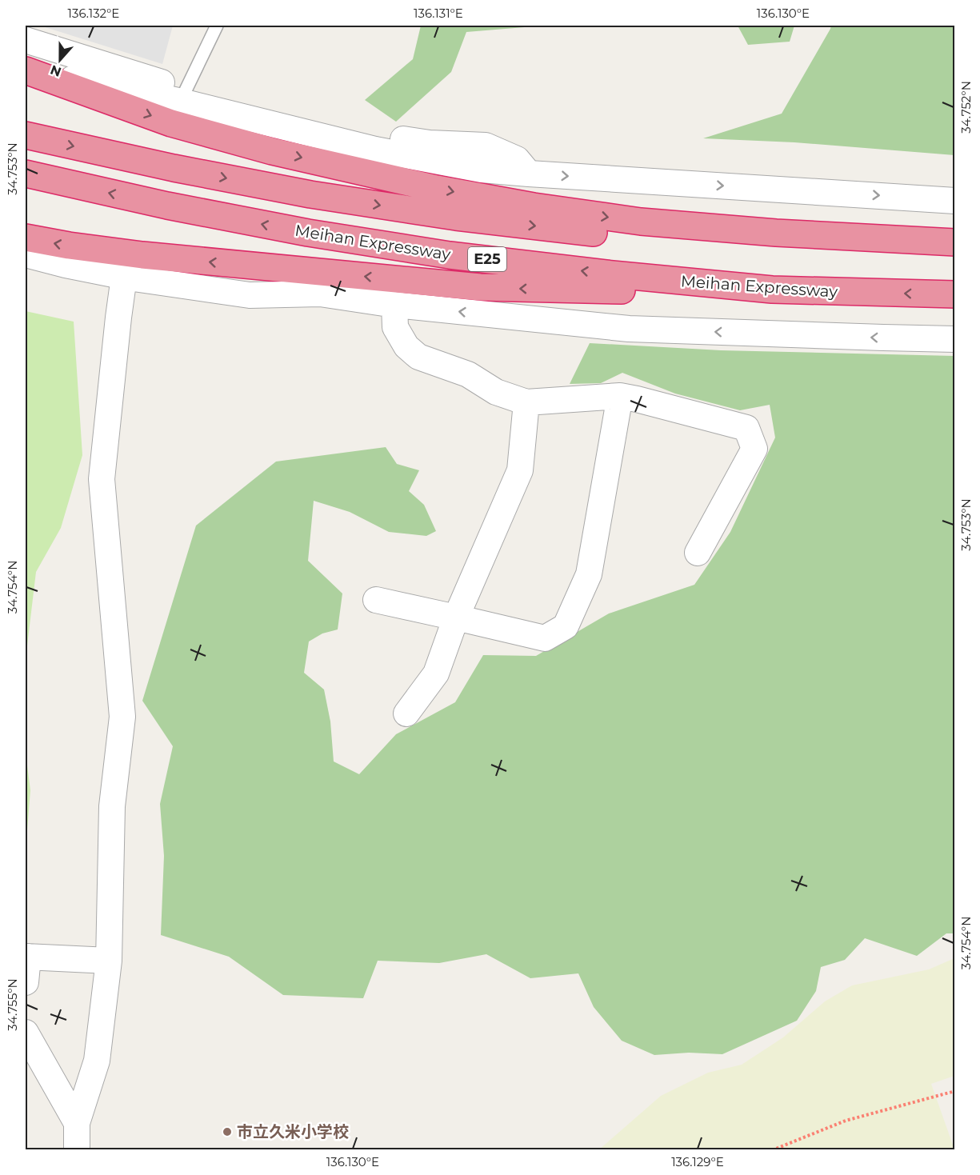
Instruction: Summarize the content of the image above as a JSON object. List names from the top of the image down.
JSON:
{
  "streets": {
    "highway": ["Meihan Expressway", "E25"]
  },
  "places": ["市立久米小学校"],
  "north": "bottom",
  "coordinates": [
    "136.132°E",
    "136.131°E",
    "136.130°E",
    "34.752°N",
    "34.753°N",
    "34.754°N",
    "34.755°N",
    "136.129°E"
  ]
}
